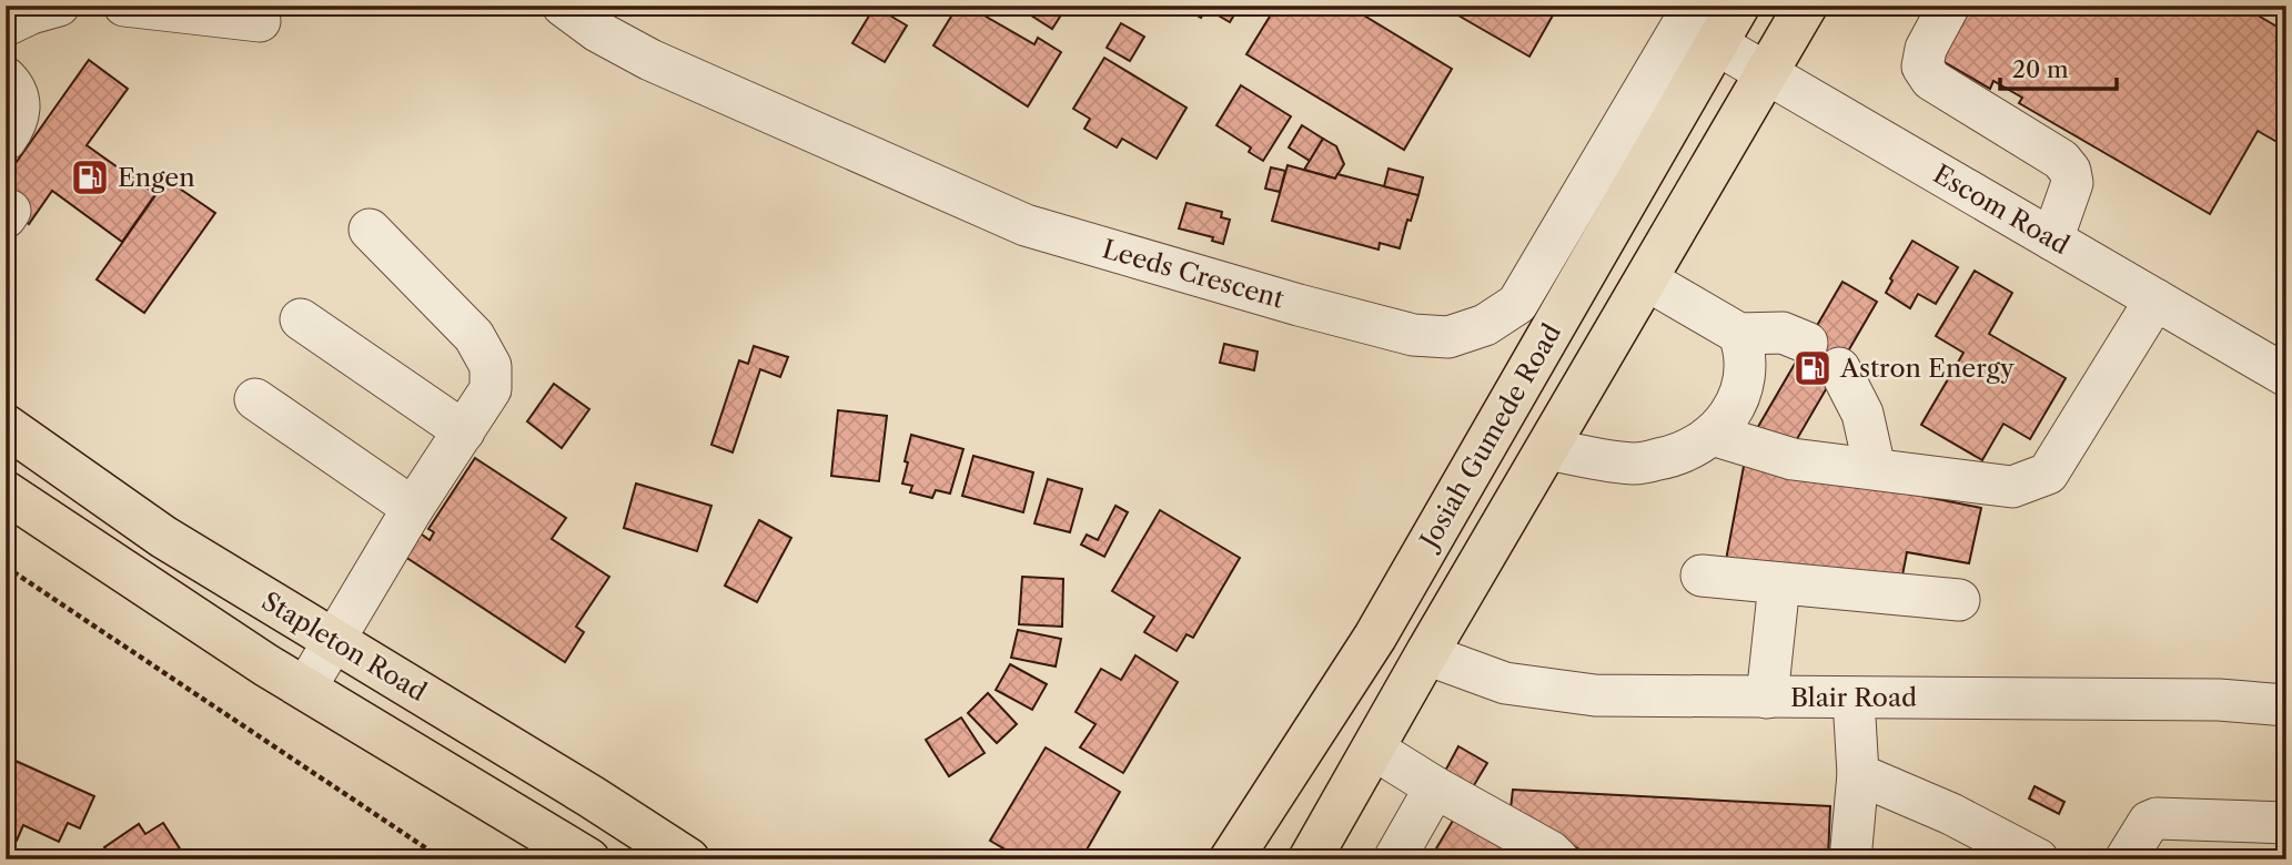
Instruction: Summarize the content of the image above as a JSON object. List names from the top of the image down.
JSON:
{
  "streets": {
    "main road": ["Josiah Gumede Road", "Stapleton Road"],
    "street": ["Escom Road", "Leeds Crescent", "Blair Road"]
  },
  "crossings": [
    ["Escom Road", "Josiah Gumede Road"]
  ],
  "places": {
    "fuel station": ["Engen", "Astron Energy"]
  },
  "scale_bar": "20 m"
}
